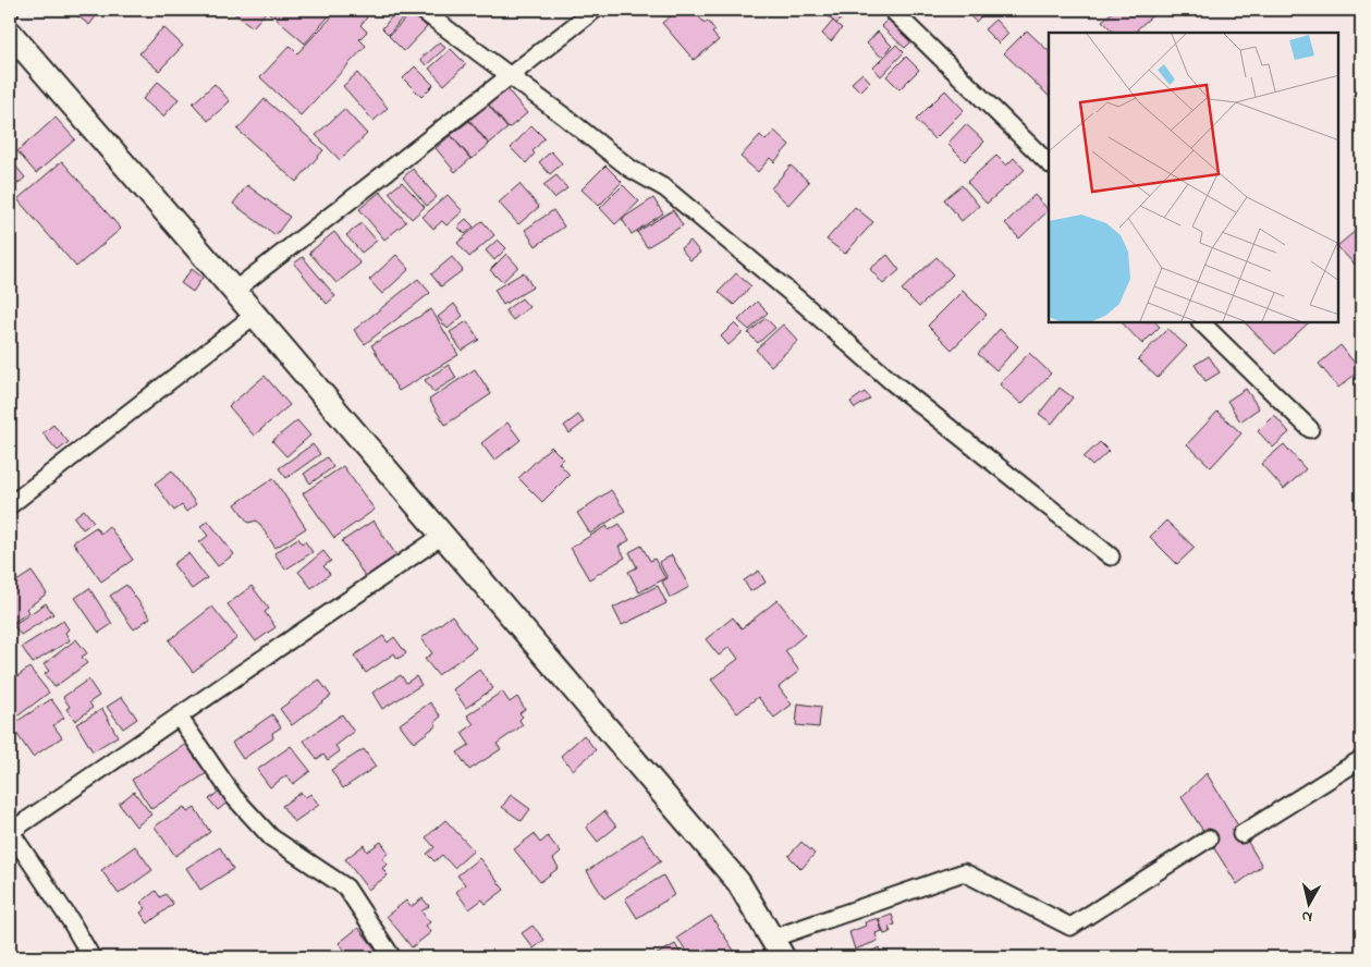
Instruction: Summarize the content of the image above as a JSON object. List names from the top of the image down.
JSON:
{
  "north": "bottom"
}
